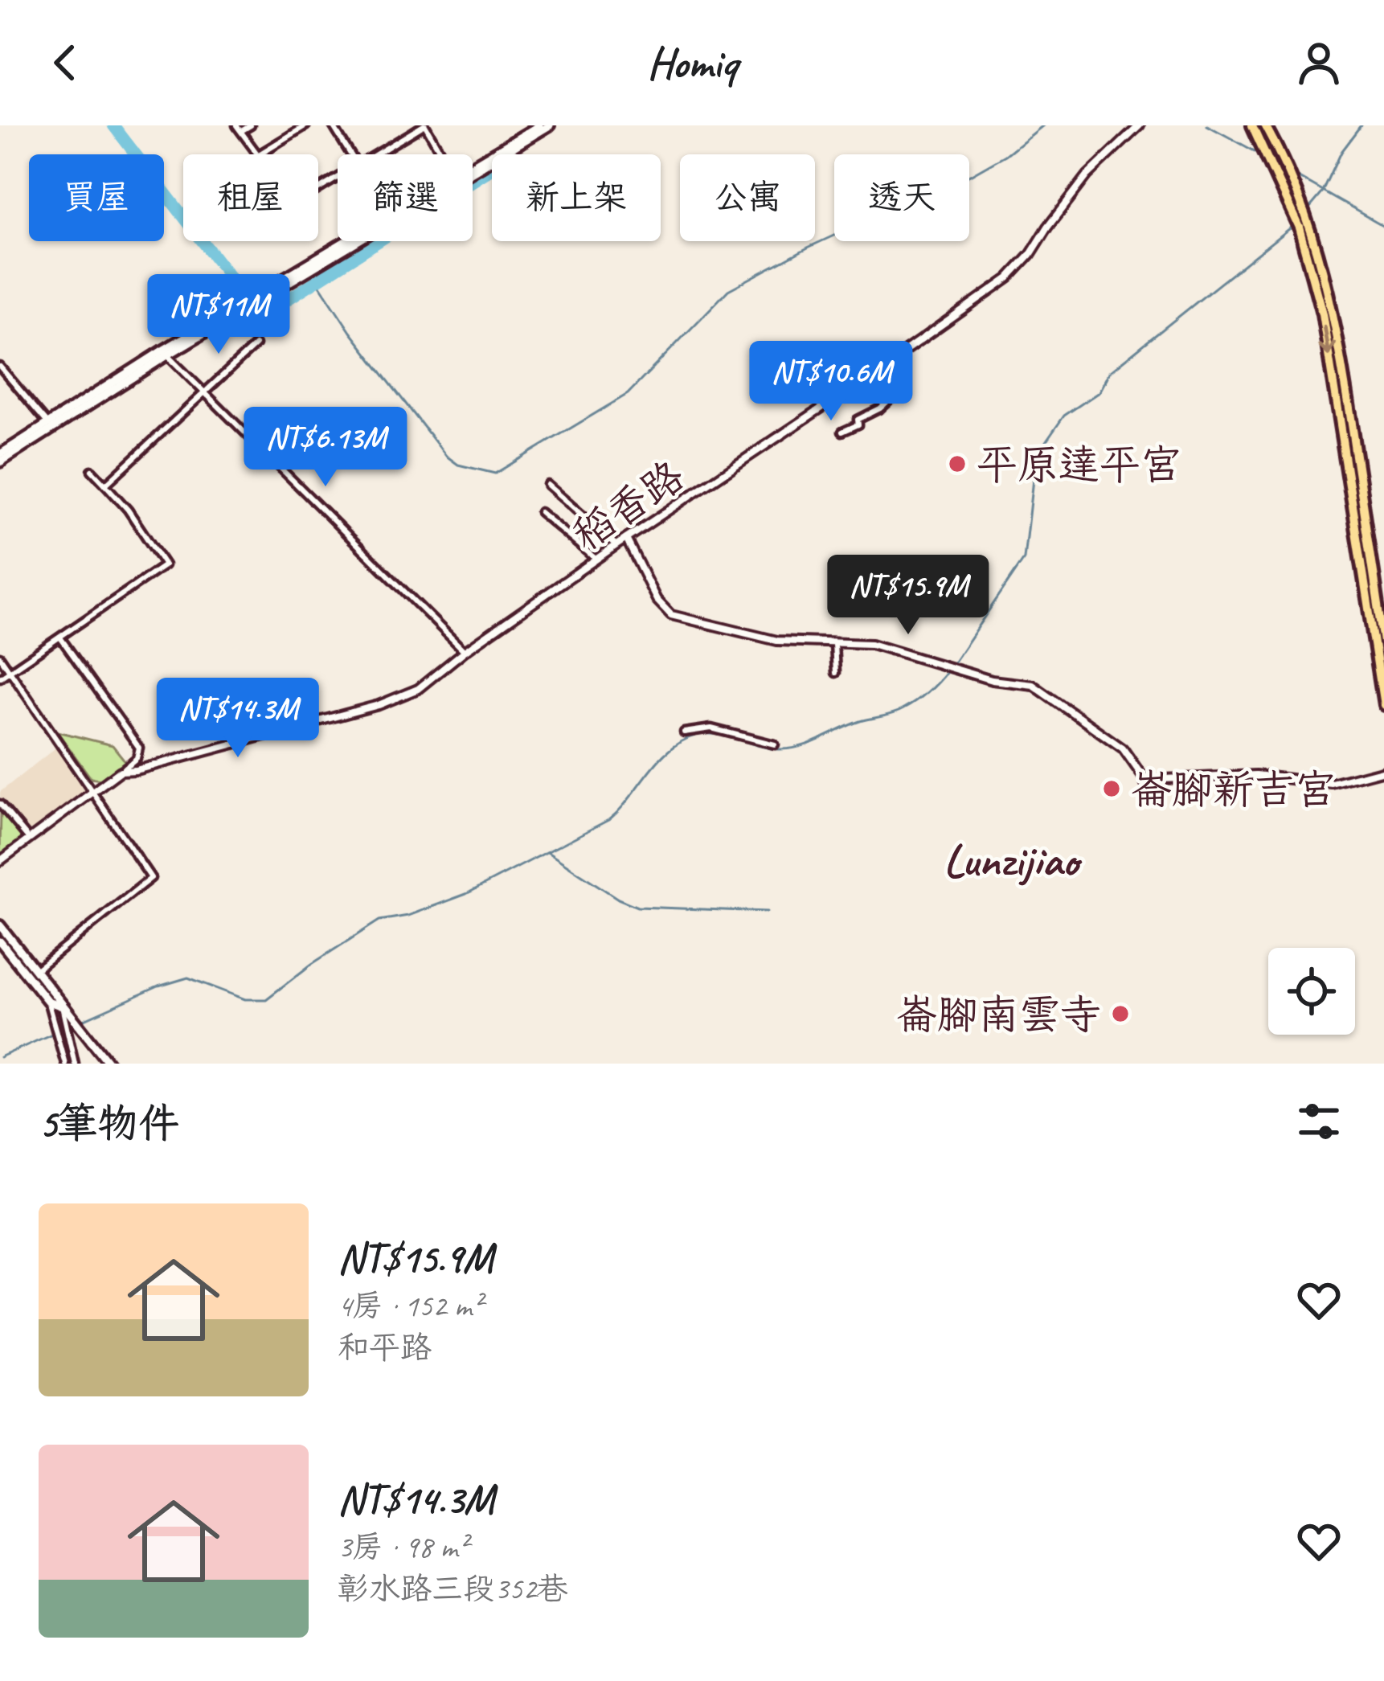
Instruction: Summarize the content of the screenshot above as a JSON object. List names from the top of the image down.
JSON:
{
  "streets": {
    "street": ["稻香路"]
  },
  "districts": ["Lunzijiao"],
  "places": ["平原達平宮", "崙腳新吉宮", "崙腳南雲寺"],
  "page": {
    "header": "Homiq",
    "chip": [
      "買屋",
      "租屋",
      "篩選",
      "新上架",
      "公寓",
      "透天"
    ],
    "price": [
      "NT$11M",
      "NT$10.6M",
      "NT$6.13M",
      "NT$15.9M",
      "NT$14.3M"
    ],
    "heading": "5筆物件",
    "list": [
      {
        "name": "NT$15.9M",
        "note": "4房 · 152 m² · 和平路"
      },
      {
        "name": "NT$14.3M",
        "note": "3房 · 98 m² · 彰水路三段352巷"
      }
    ]
  }
}
